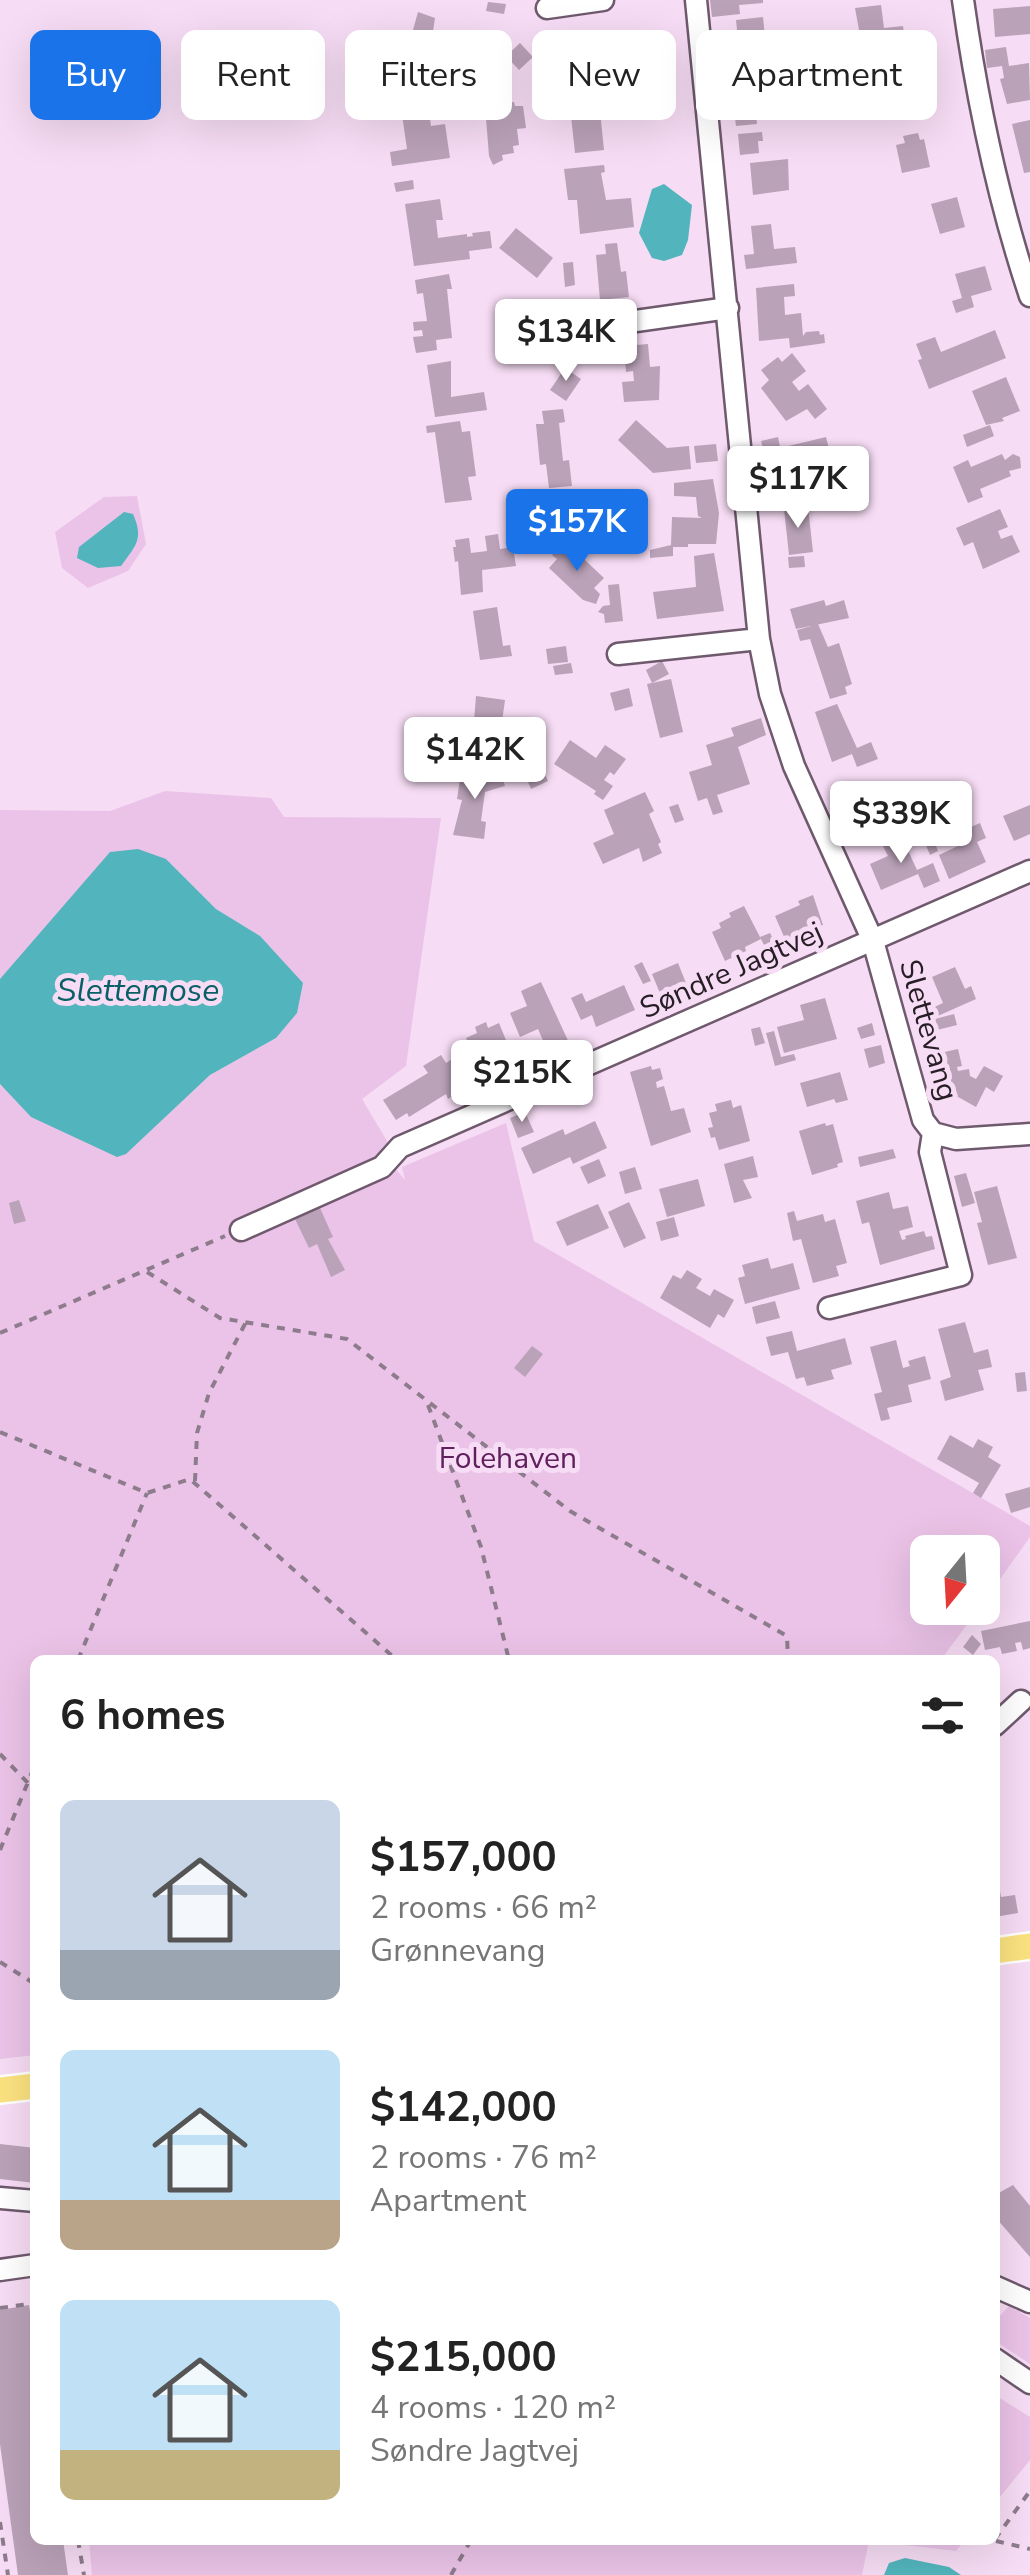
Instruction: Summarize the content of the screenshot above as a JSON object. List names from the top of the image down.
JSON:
{
  "streets": {
    "street": ["Søndre Jagtvej", "Slettevang"]
  },
  "crossings": [
    ["Søndre Jagtvej", "Slettevang"]
  ],
  "water": ["Slettemose"],
  "parks": ["Folehaven"],
  "north": "bottom",
  "page": {
    "chip": [
      "Buy",
      "Rent",
      "Filters",
      "New",
      "Apartment"
    ],
    "price": [
      "$134K",
      "$117K",
      "$157K",
      "$142K",
      "$339K",
      "$215K"
    ],
    "heading": "6 homes",
    "list": [
      {
        "name": "$157,000",
        "note": "2 rooms · 66 m² · Grønnevang"
      },
      {
        "name": "$142,000",
        "note": "2 rooms · 76 m² · Apartment"
      },
      {
        "name": "$215,000",
        "note": "4 rooms · 120 m² · Søndre Jagtvej"
      }
    ]
  }
}
